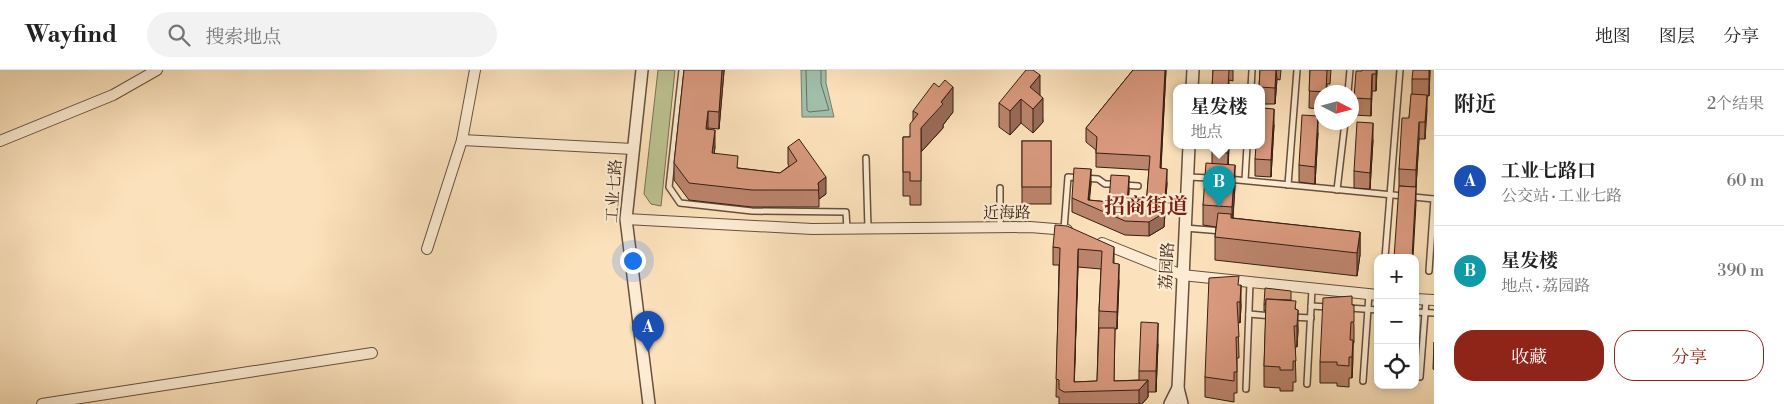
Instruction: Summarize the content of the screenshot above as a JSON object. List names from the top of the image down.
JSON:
{
  "streets": {
    "street": ["工业七路", "近海路", "荔园路"]
  },
  "crossings": [
    ["工业七路", "近海路"]
  ],
  "districts": ["招商街道"],
  "north": "right",
  "page": {
    "header": "Wayfind",
    "search": "搜索地点",
    "nav": ["地图", "图层", "分享"],
    "heading": ["附近", "2个结果"],
    "popup": ["星发楼", "地点"],
    "list": [
      {
        "mark": "A",
        "name": "工业七路口",
        "note": "公交站 · 工业七路",
        "value": "60 m"
      },
      {
        "mark": "B",
        "name": "星发楼",
        "note": "地点 · 荔园路",
        "value": "390 m"
      }
    ],
    "pins": ["B", "A"],
    "map_buttons": ["+", "−"],
    "buttons": ["收藏", "分享"]
  }
}
